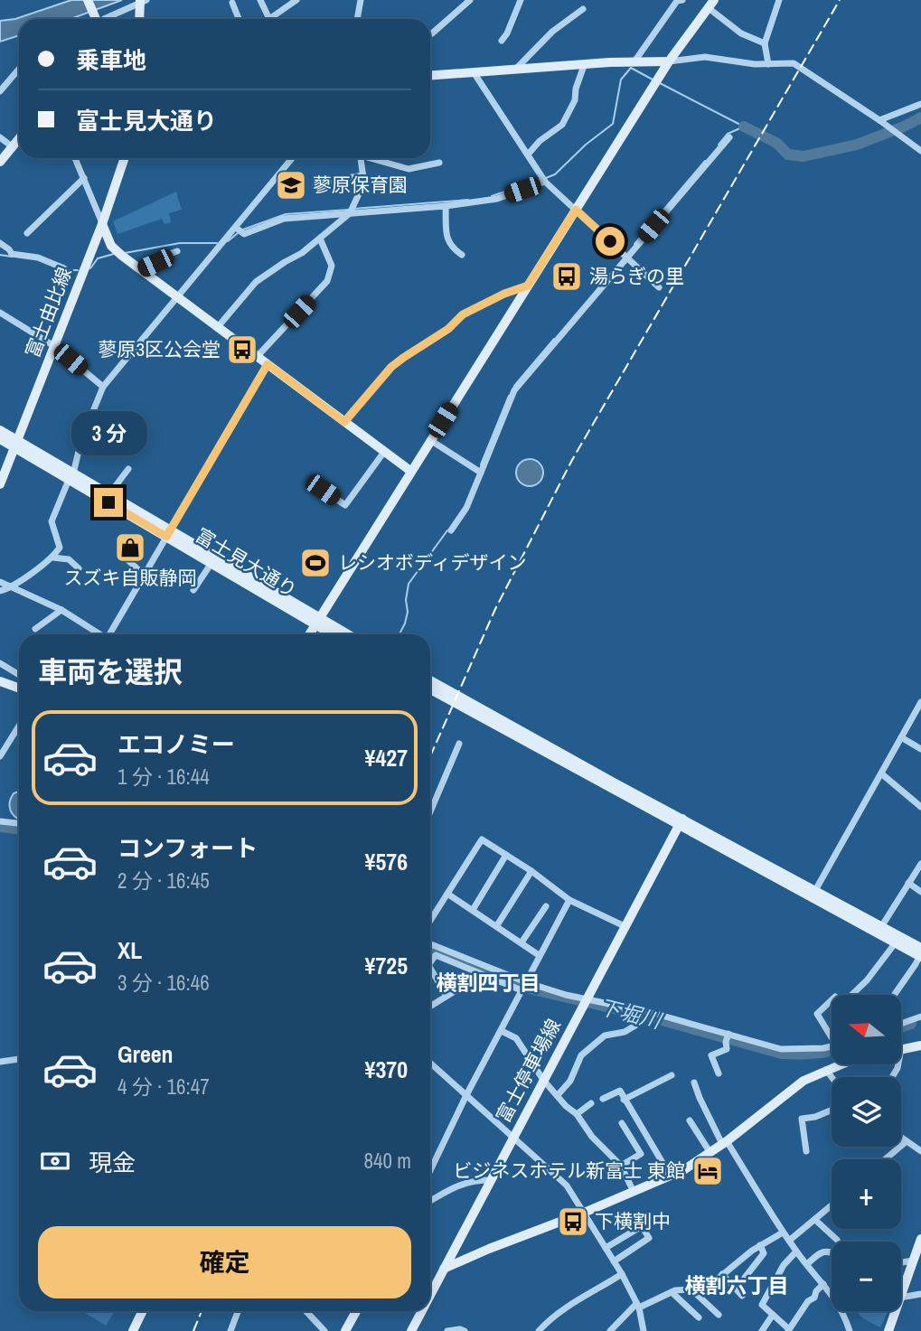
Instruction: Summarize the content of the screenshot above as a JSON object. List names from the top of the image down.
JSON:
{
  "streets": {
    "street": ["富士由比線", "富士見大通り", "富士停車場線"]
  },
  "crossings": [
    ["富士由比線", "富士見大通り"]
  ],
  "districts": ["横割四丁目", "横割六丁目"],
  "water": ["下堀川"],
  "places": {
    "school or university": ["蓼原保育園"],
    "bus stop": ["湯らぎの里", "蓼原3区公会堂", "下横割中"],
    "shop": ["スズキ自販静岡"],
    "sports": ["レシオボディデザイン"],
    "hotel": ["ビジネスホテル新富士 東館"]
  },
  "north": "left",
  "page": {
    "banner": ["乗車地", "富士見大通り"],
    "bubble": "3 分",
    "heading": "車両を選択",
    "list": [
      {
        "name": "エコノミー",
        "note": "1 分 · 16:44",
        "value": "¥427"
      },
      {
        "name": "コンフォート",
        "note": "2 分 · 16:45",
        "value": "¥576"
      },
      {
        "name": "XL",
        "note": "3 分 · 16:46",
        "value": "¥725"
      },
      {
        "name": "Green",
        "note": "4 分 · 16:47",
        "value": "¥370"
      }
    ],
    "map_buttons": ["+", "−"],
    "pay": ["現金", "840 m"],
    "buttons": "確定"
  }
}
